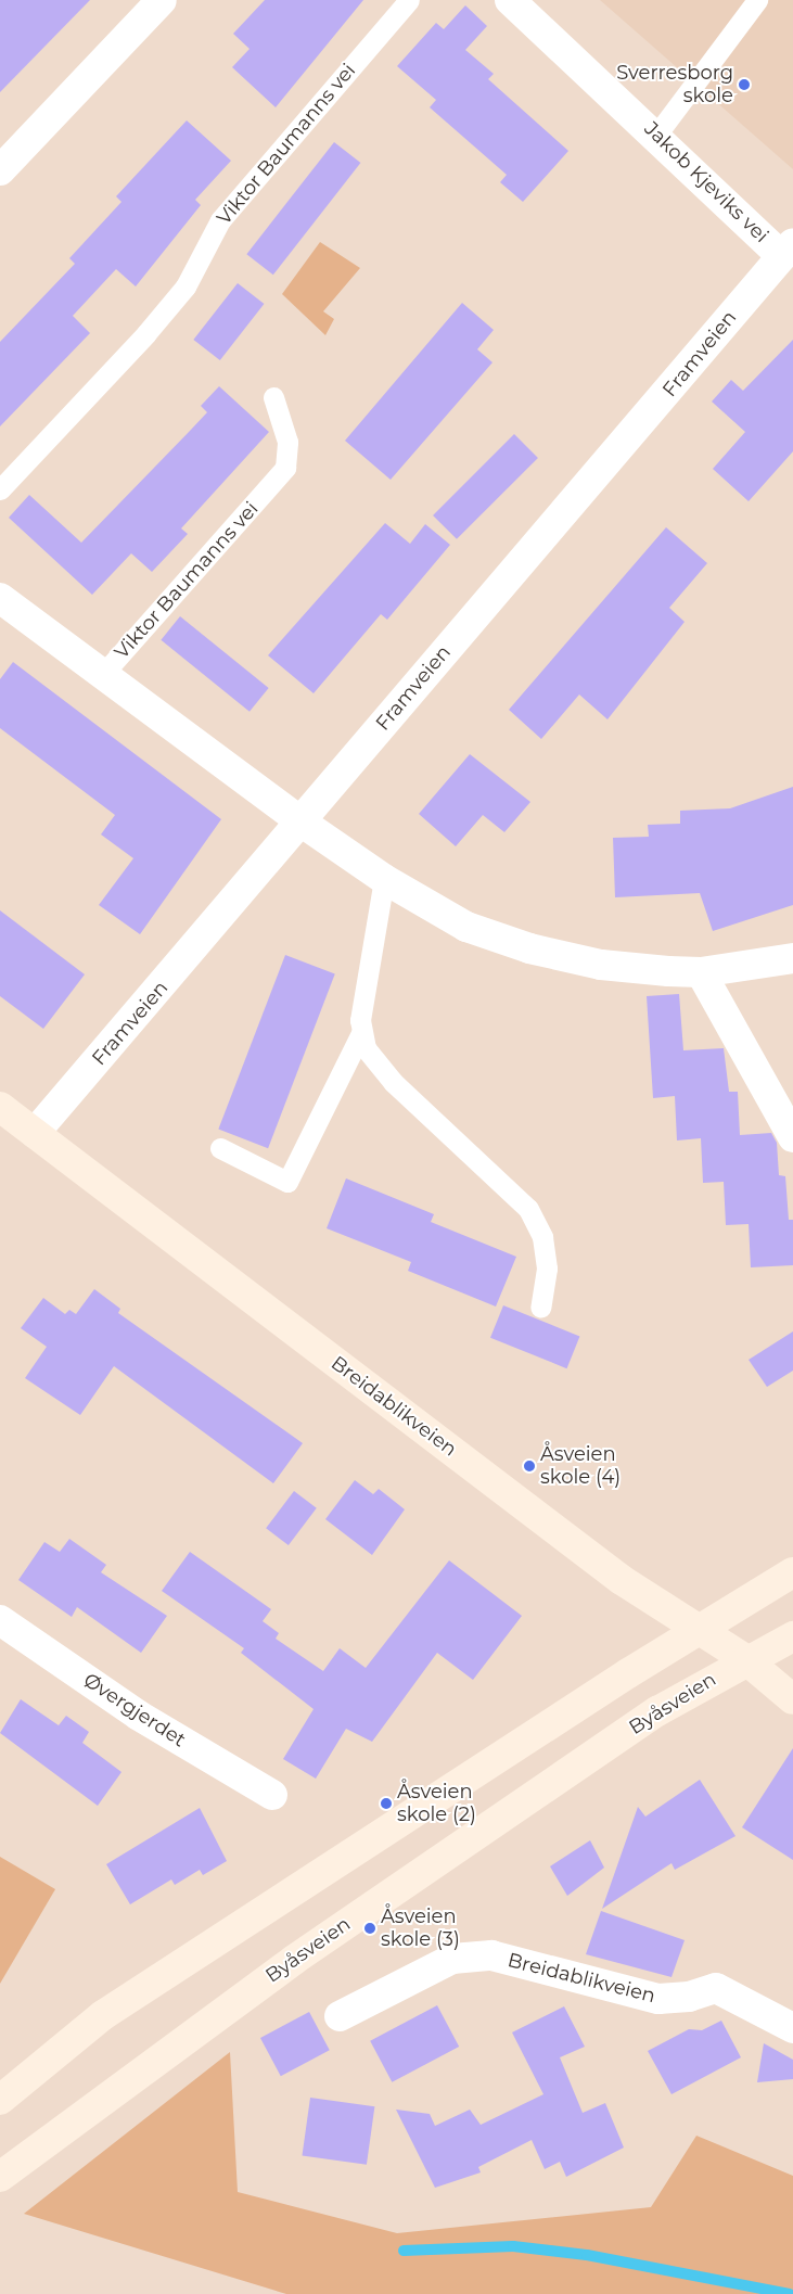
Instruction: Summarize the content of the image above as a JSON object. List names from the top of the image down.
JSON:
{
  "streets": {
    "main road": ["Breidablikveien", "Byåsveien"],
    "street": [
      "Viktor Baumanns vei",
      "Jakob Kjeviks vei",
      "Framveien",
      "Øvergjerdet"
    ]
  },
  "crossings": [
    ["Viktor Baumanns vei", "Framveien"],
    ["Jakob Kjeviks vei", "Framveien"],
    ["Framveien", "Breidablikveien"],
    ["Breidablikveien", "Byåsveien"]
  ],
  "places": [
    "Sverresborg skole",
    "Åsveien skole (4)",
    "Åsveien skole (2)",
    "Åsveien skole (3)"
  ]
}
